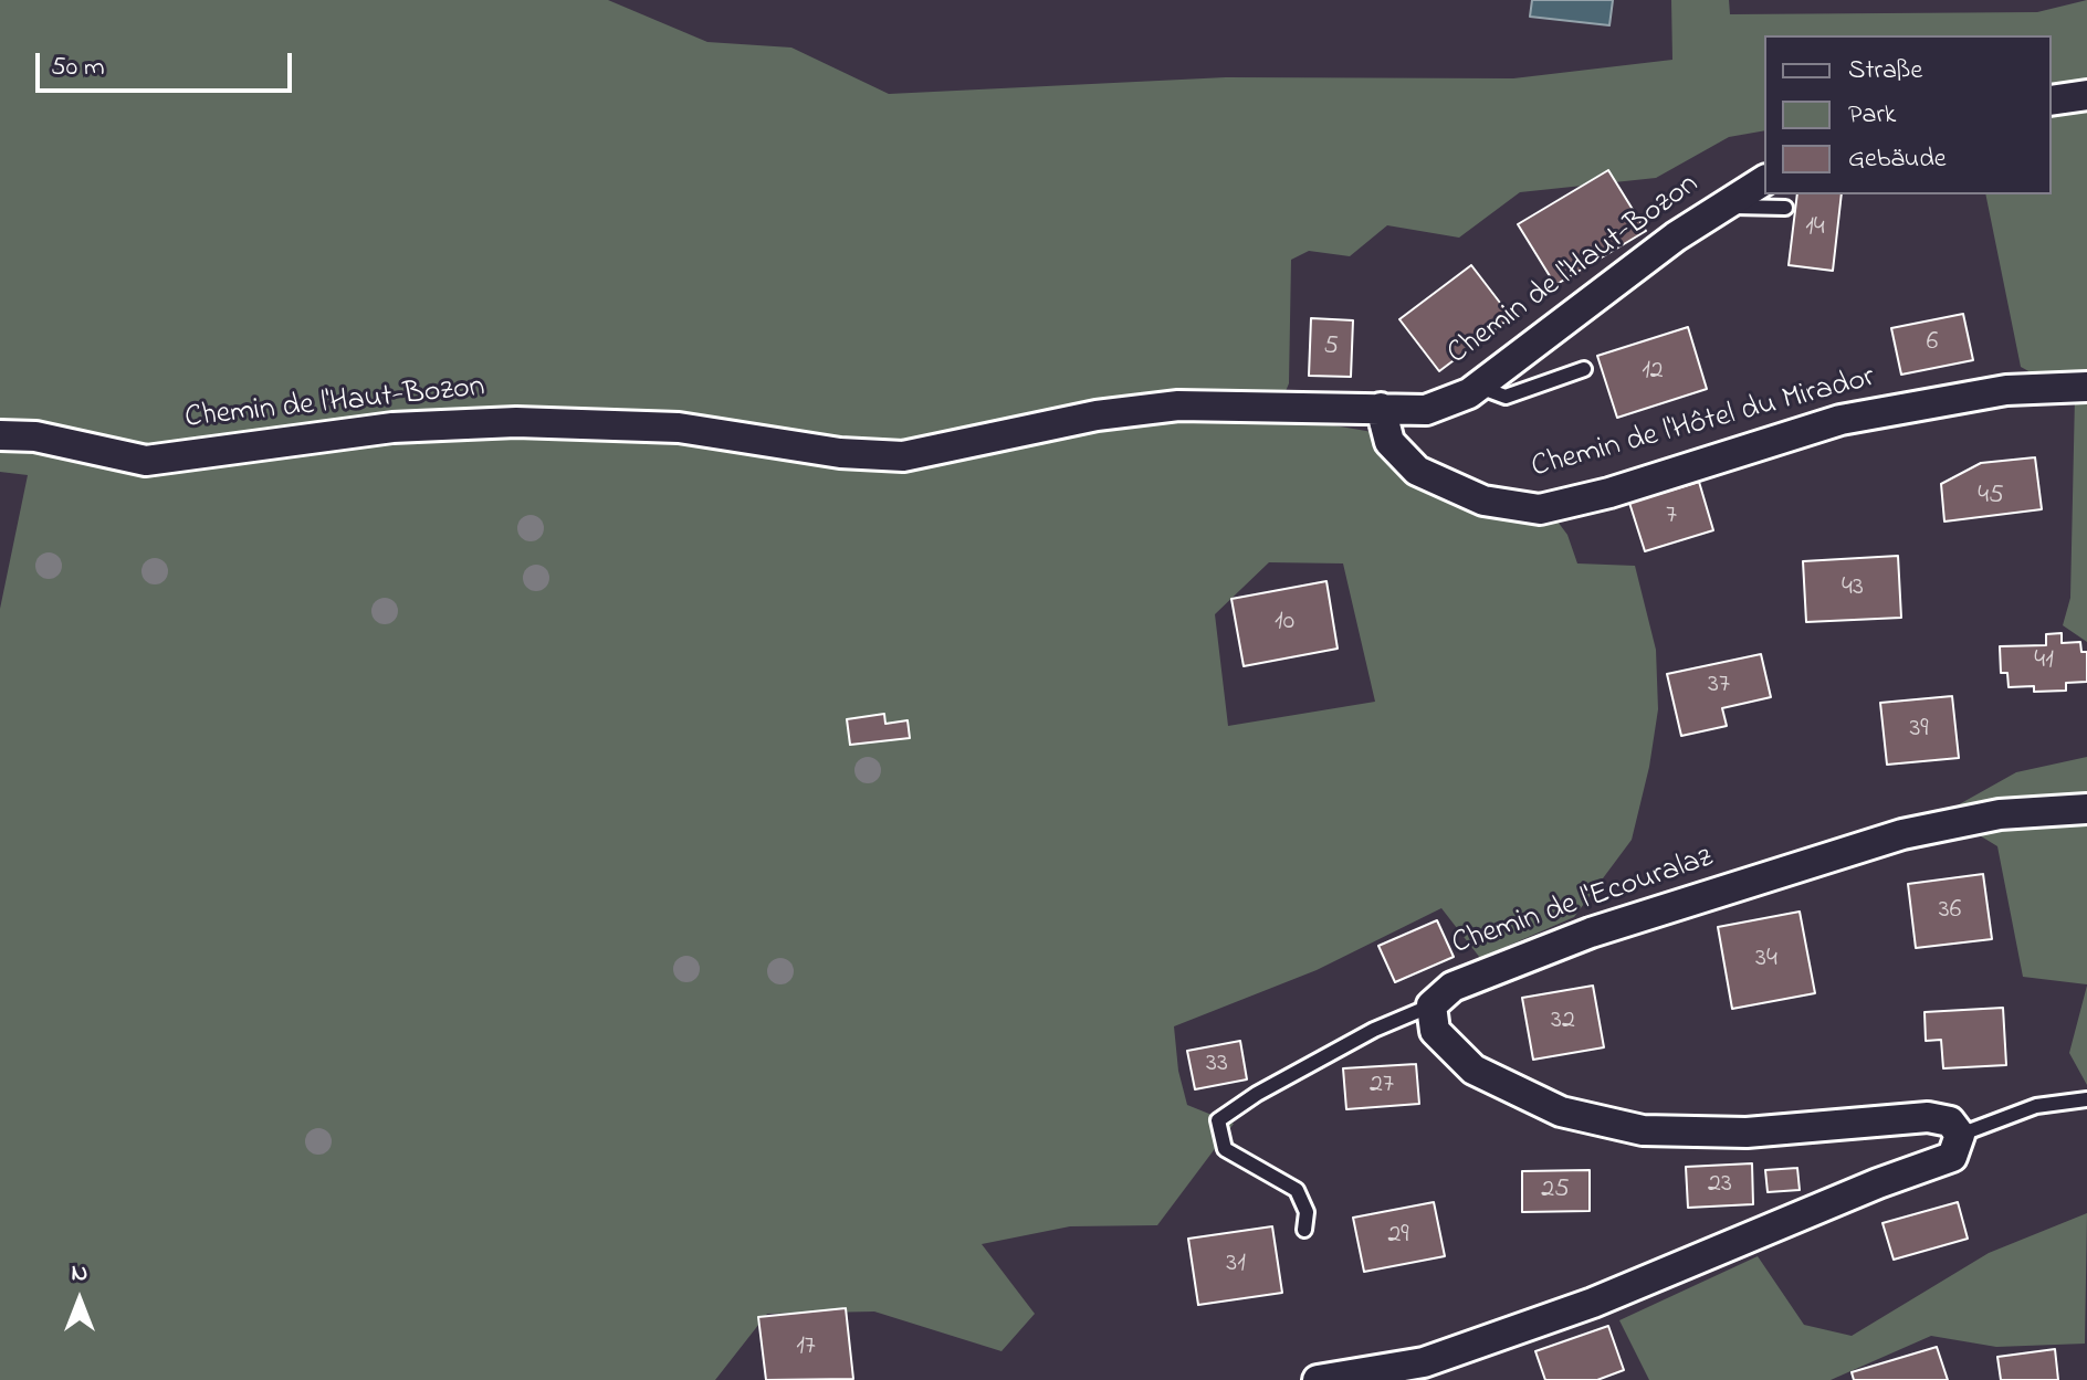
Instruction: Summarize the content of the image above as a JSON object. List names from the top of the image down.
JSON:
{
  "streets": {
    "street": ["Chemin de l'Haut-Bozon", "Chemin de l'Hôtel du Mirador", "Chemin de l'Ecouralaz"]
  },
  "crossings": [
    ["Chemin de l'Haut-Bozon", "Chemin de l'Hôtel du Mirador"]
  ],
  "house_numbers": [
    "14",
    "6",
    "5",
    "12",
    "45",
    "7",
    "43",
    "10",
    "41",
    "37",
    "39",
    "36",
    "34",
    "32",
    "33",
    "27",
    "23",
    "25",
    "29",
    "31",
    "17"
  ],
  "legend": ["Straße", "Park", "Gebäude"],
  "scale_bar": "50 m",
  "north": "top"
}
